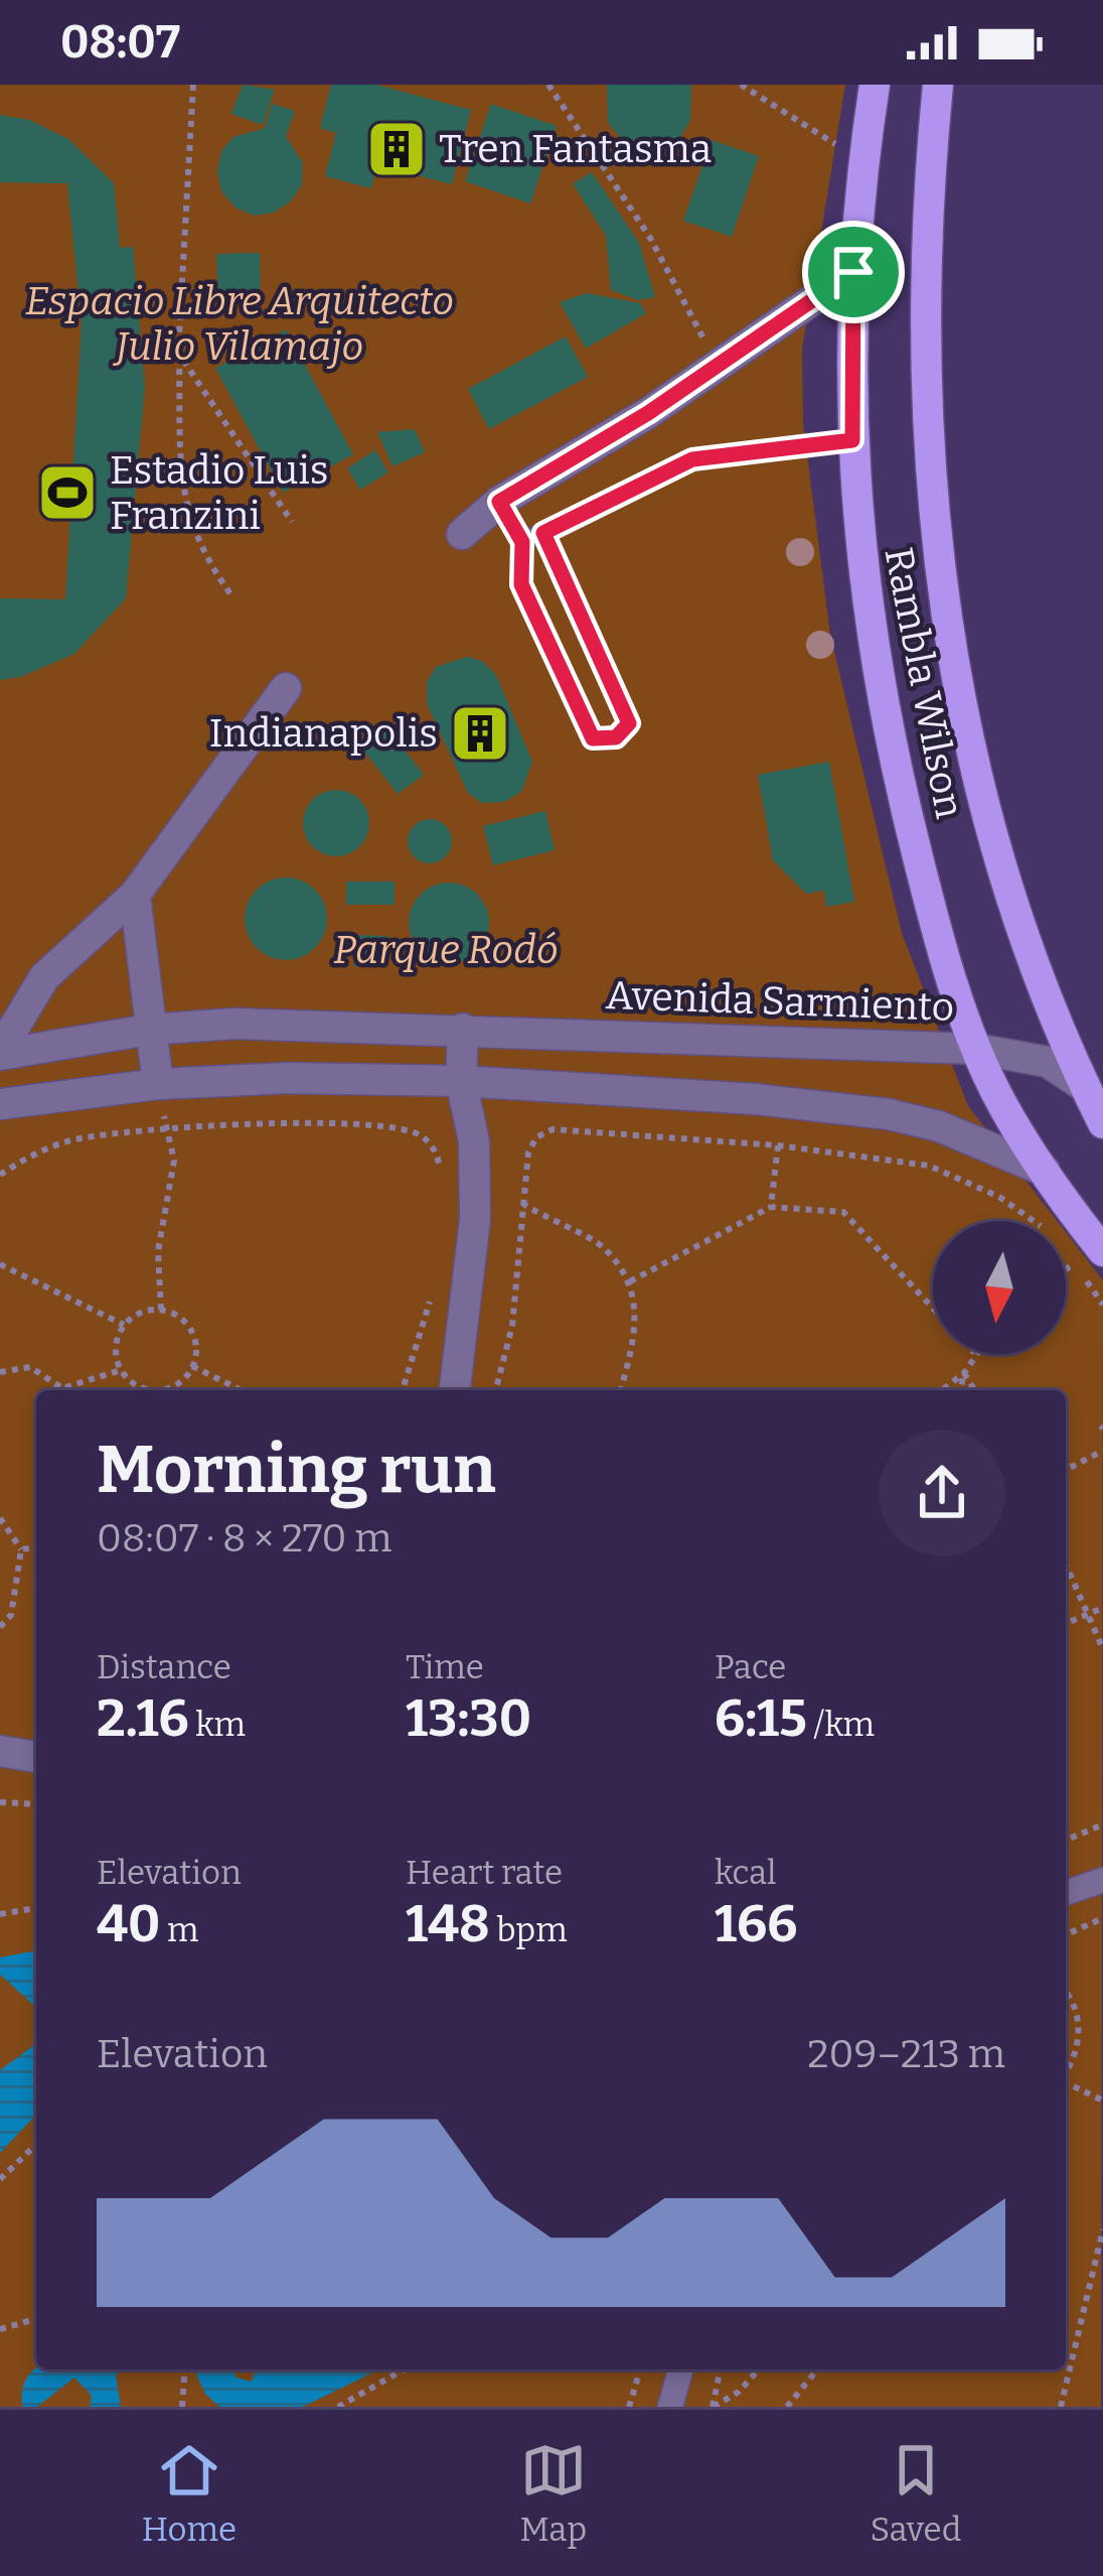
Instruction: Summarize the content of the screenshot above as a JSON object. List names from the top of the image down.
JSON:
{
  "streets": {
    "main road": ["Rambla Wilson"],
    "street": ["Avenida Sarmiento"]
  },
  "crossings": [
    ["Rambla Wilson", "Avenida Sarmiento"]
  ],
  "parks": ["Espacio Libre Arquitecto Julio Vilamajo", "Parque Rodó"],
  "places": {
    "building": ["Tren Fantasma", "Indianapolis"],
    "sports": ["Estadio Luis Franzini"]
  },
  "north": "bottom",
  "page": {
    "status": "08:07",
    "heading": ["Morning run", "08:07 · 8 × 270 m"],
    "stats": [
      ["Distance", "2.16 km"],
      ["Time", "13:30"],
      ["Pace", "6:15 /km"],
      ["Elevation", "40 m"],
      ["Heart rate", "148 bpm"],
      ["kcal", "166"]
    ],
    "chart": ["Elevation", "209–213 m"],
    "tabs": ["Home", "Map", "Saved"]
  }
}
